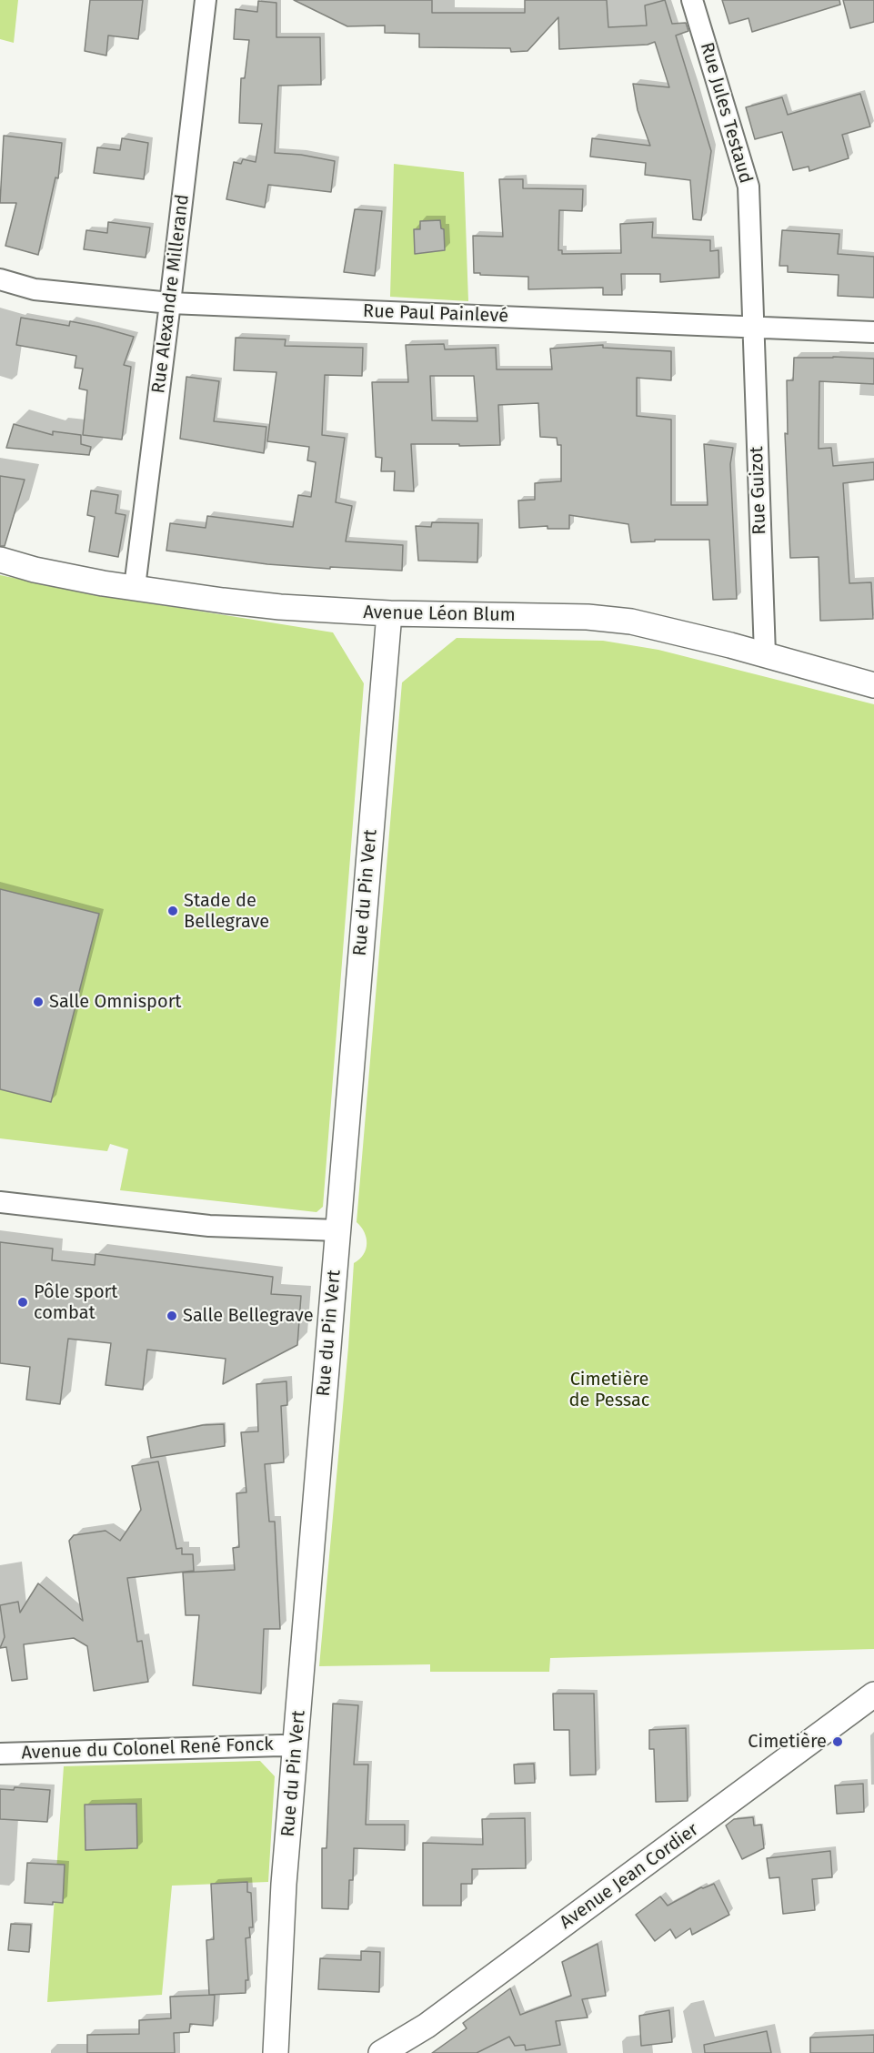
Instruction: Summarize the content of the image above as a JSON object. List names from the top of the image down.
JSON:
{
  "streets": {
    "street": [
      "Rue Jules Testaud",
      "Rue Alexandre Millerand",
      "Rue Paul Painlevé",
      "Rue Guizot",
      "Avenue Léon Blum",
      "Rue du Pin Vert",
      "Avenue du Colonel René Fonck",
      "Avenue Jean Cordier"
    ]
  },
  "crossings": [
    ["Rue Jules Testaud", "Rue Paul Painlevé"],
    ["Rue Jules Testaud", "Rue Guizot"],
    ["Rue Alexandre Millerand", "Rue Paul Painlevé"],
    ["Rue Alexandre Millerand", "Avenue Léon Blum"],
    ["Rue Paul Painlevé", "Rue Guizot"],
    ["Rue Guizot", "Avenue Léon Blum"],
    ["Avenue Léon Blum", "Rue du Pin Vert"],
    ["Rue du Pin Vert", "Avenue du Colonel René Fonck"]
  ],
  "parks": ["Cimetière de Pessac"],
  "places": [
    "Stade de Bellegrave",
    "Salle Omnisport",
    "Pôle sport combat",
    "Salle Bellegrave",
    "Cimetière"
  ]
}
